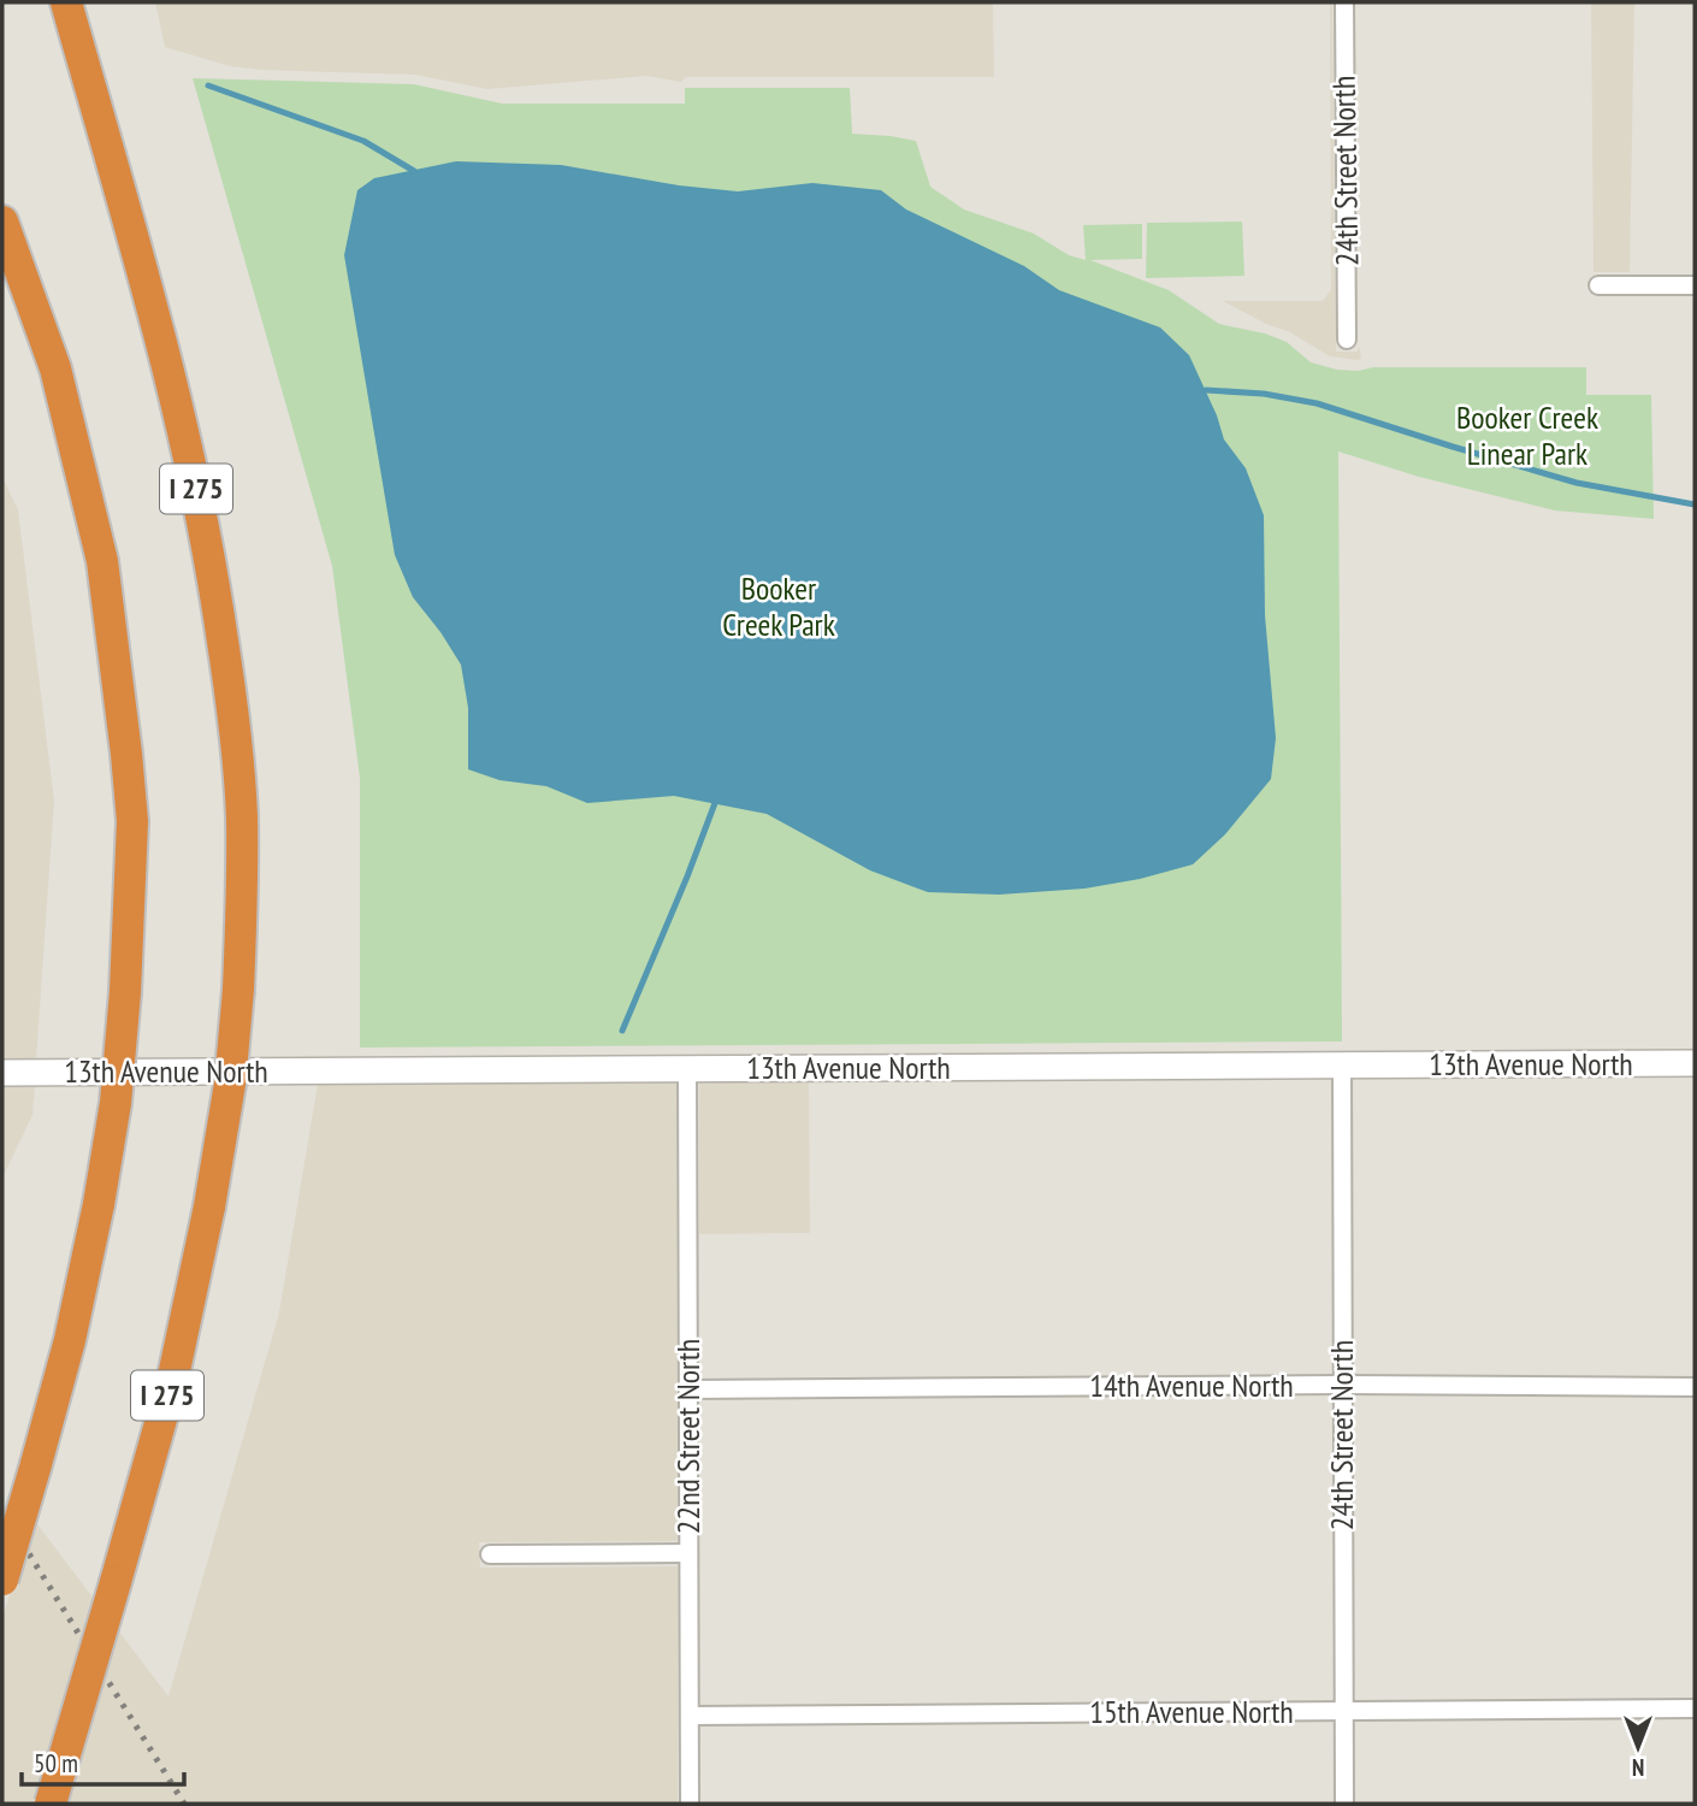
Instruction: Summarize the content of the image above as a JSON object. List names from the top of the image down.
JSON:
{
  "streets": {
    "highway": ["I 275"],
    "street": [
      "24th Street North",
      "13th Avenue North",
      "14th Avenue North",
      "22nd Street North",
      "15th Avenue North"
    ]
  },
  "crossings": [
    ["24th Street North", "13th Avenue North"],
    ["24th Street North", "14th Avenue North"],
    ["24th Street North", "15th Avenue North"],
    ["13th Avenue North", "22nd Street North"],
    ["14th Avenue North", "22nd Street North"],
    ["22nd Street North", "15th Avenue North"]
  ],
  "parks": ["Booker Creek Linear Park", "Booker Creek Park"],
  "scale_bar": "50 m",
  "north": "bottom"
}
